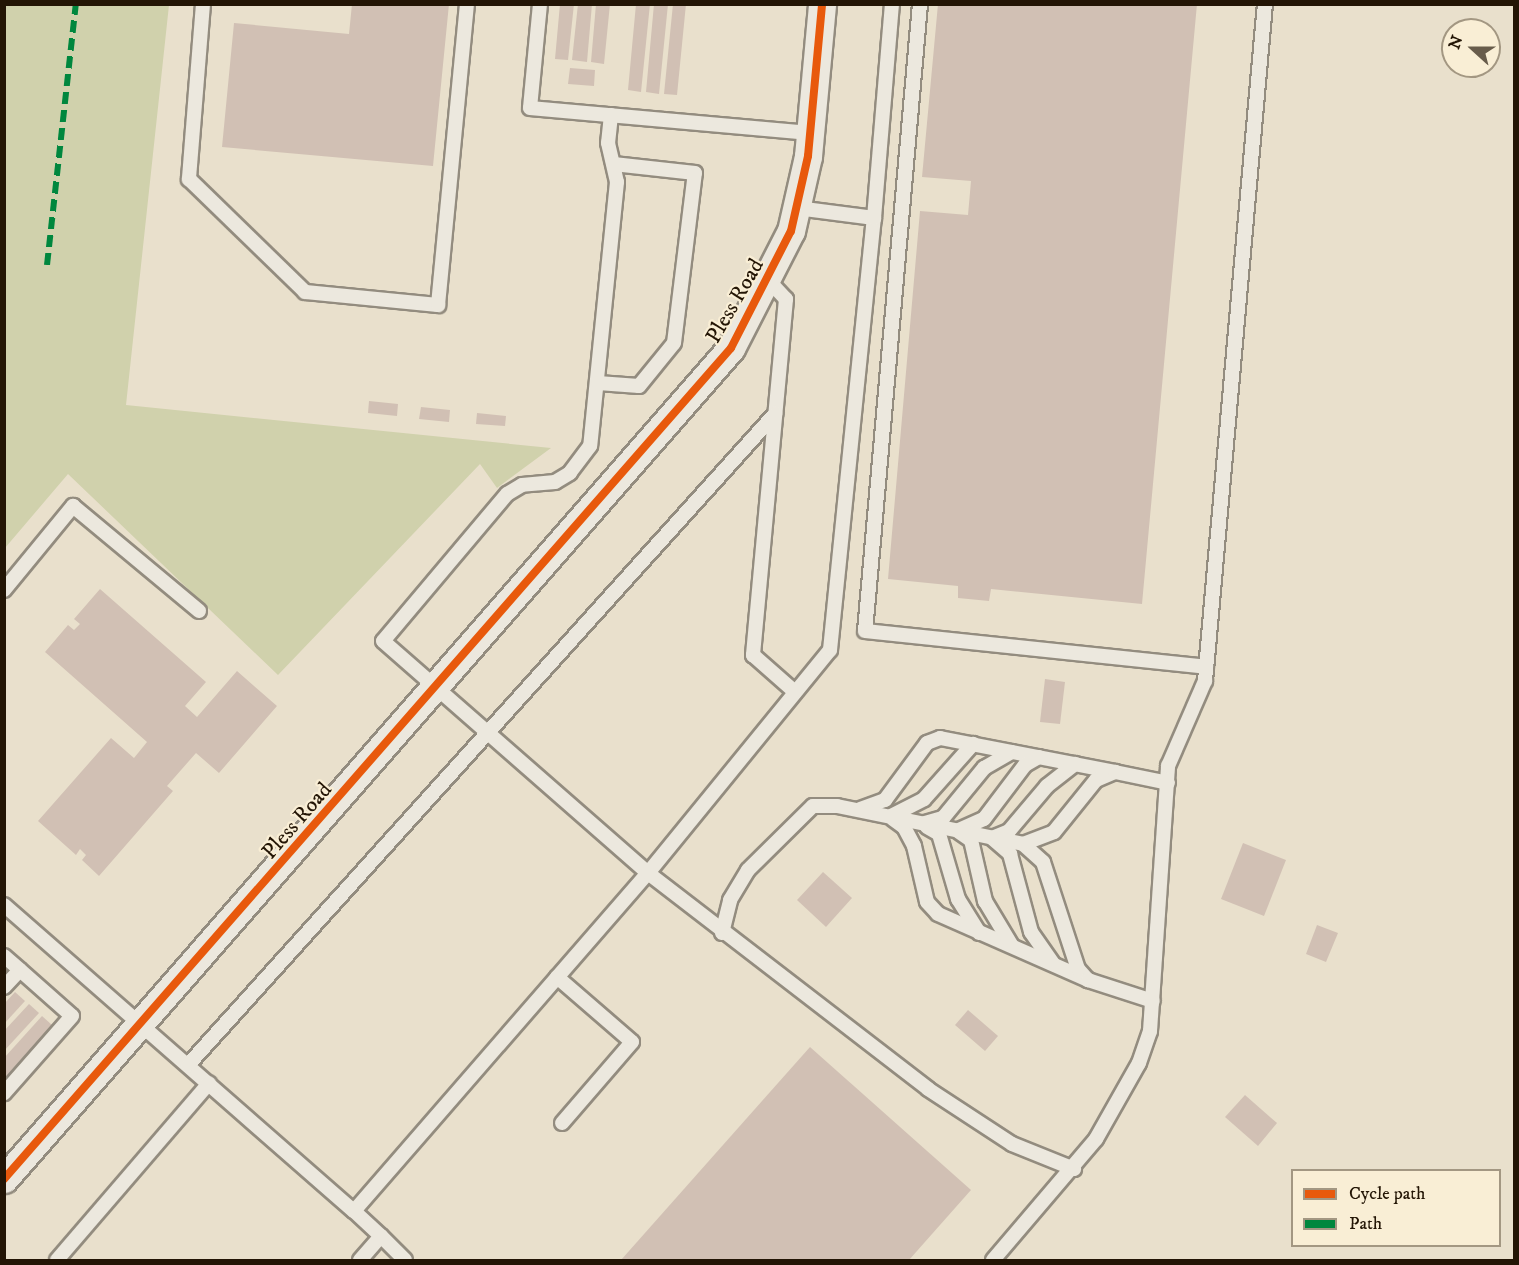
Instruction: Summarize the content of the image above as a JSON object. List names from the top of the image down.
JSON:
{
  "streets": {
    "street": ["Pless Road"]
  },
  "legend": ["Cycle path", "Path"],
  "north": "left"
}
